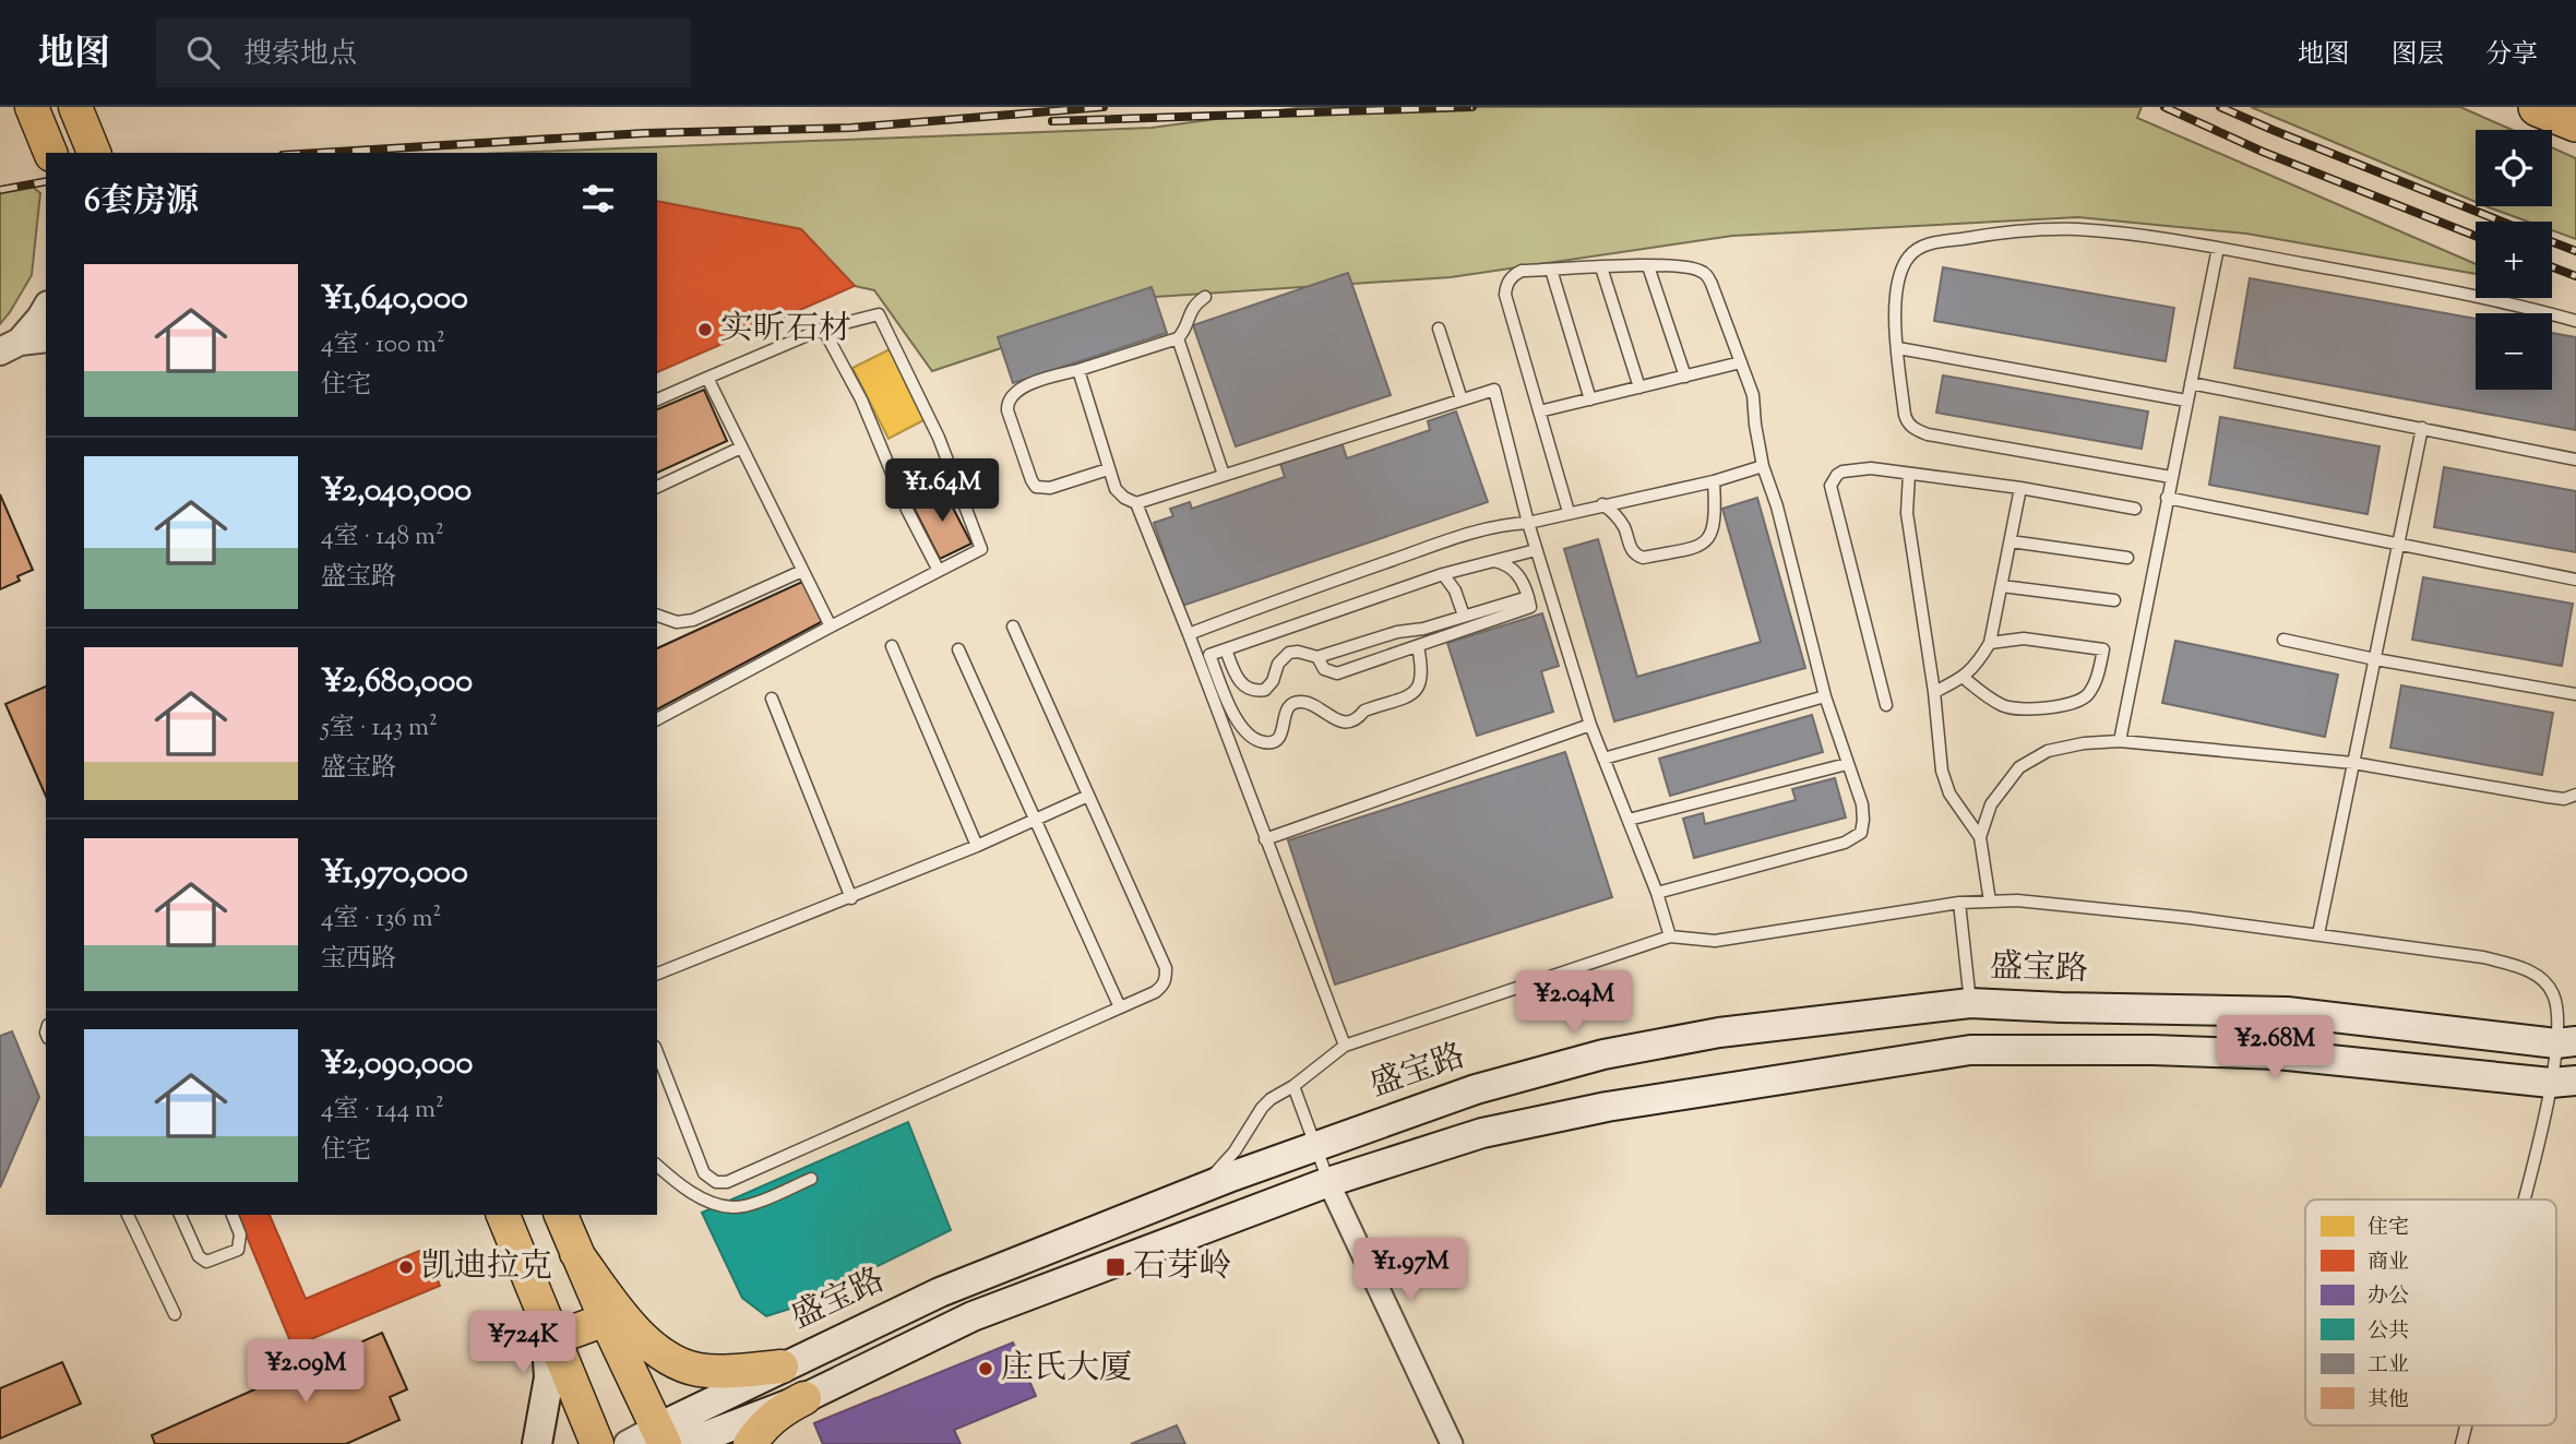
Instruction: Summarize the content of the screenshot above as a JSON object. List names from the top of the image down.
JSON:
{
  "streets": {
    "main road": ["盛宝路"]
  },
  "places": {
    "other": ["实昕石材", "凯迪拉克", "庄氏大厦"],
    "transit": ["石芽岭"]
  },
  "legend": [
    "住宅",
    "商业",
    "办公",
    "公共",
    "工业",
    "其他"
  ],
  "page": {
    "header": "地图",
    "search": "搜索地点",
    "nav": ["地图", "图层", "分享"],
    "map_buttons": ["+", "−"],
    "heading": "6套房源",
    "list": [
      {
        "name": "¥1,640,000",
        "note": "4室 · 100 m² · 住宅"
      },
      {
        "name": "¥2,040,000",
        "note": "4室 · 148 m² · 盛宝路"
      },
      {
        "name": "¥2,680,000",
        "note": "5室 · 143 m² · 盛宝路"
      },
      {
        "name": "¥1,970,000",
        "note": "4室 · 136 m² · 宝西路"
      },
      {
        "name": "¥2,090,000",
        "note": "4室 · 144 m² · 住宅"
      }
    ],
    "price": [
      "¥1.64M",
      "¥2.04M",
      "¥2.68M",
      "¥1.97M",
      "¥724K",
      "¥2.09M"
    ]
  }
}
